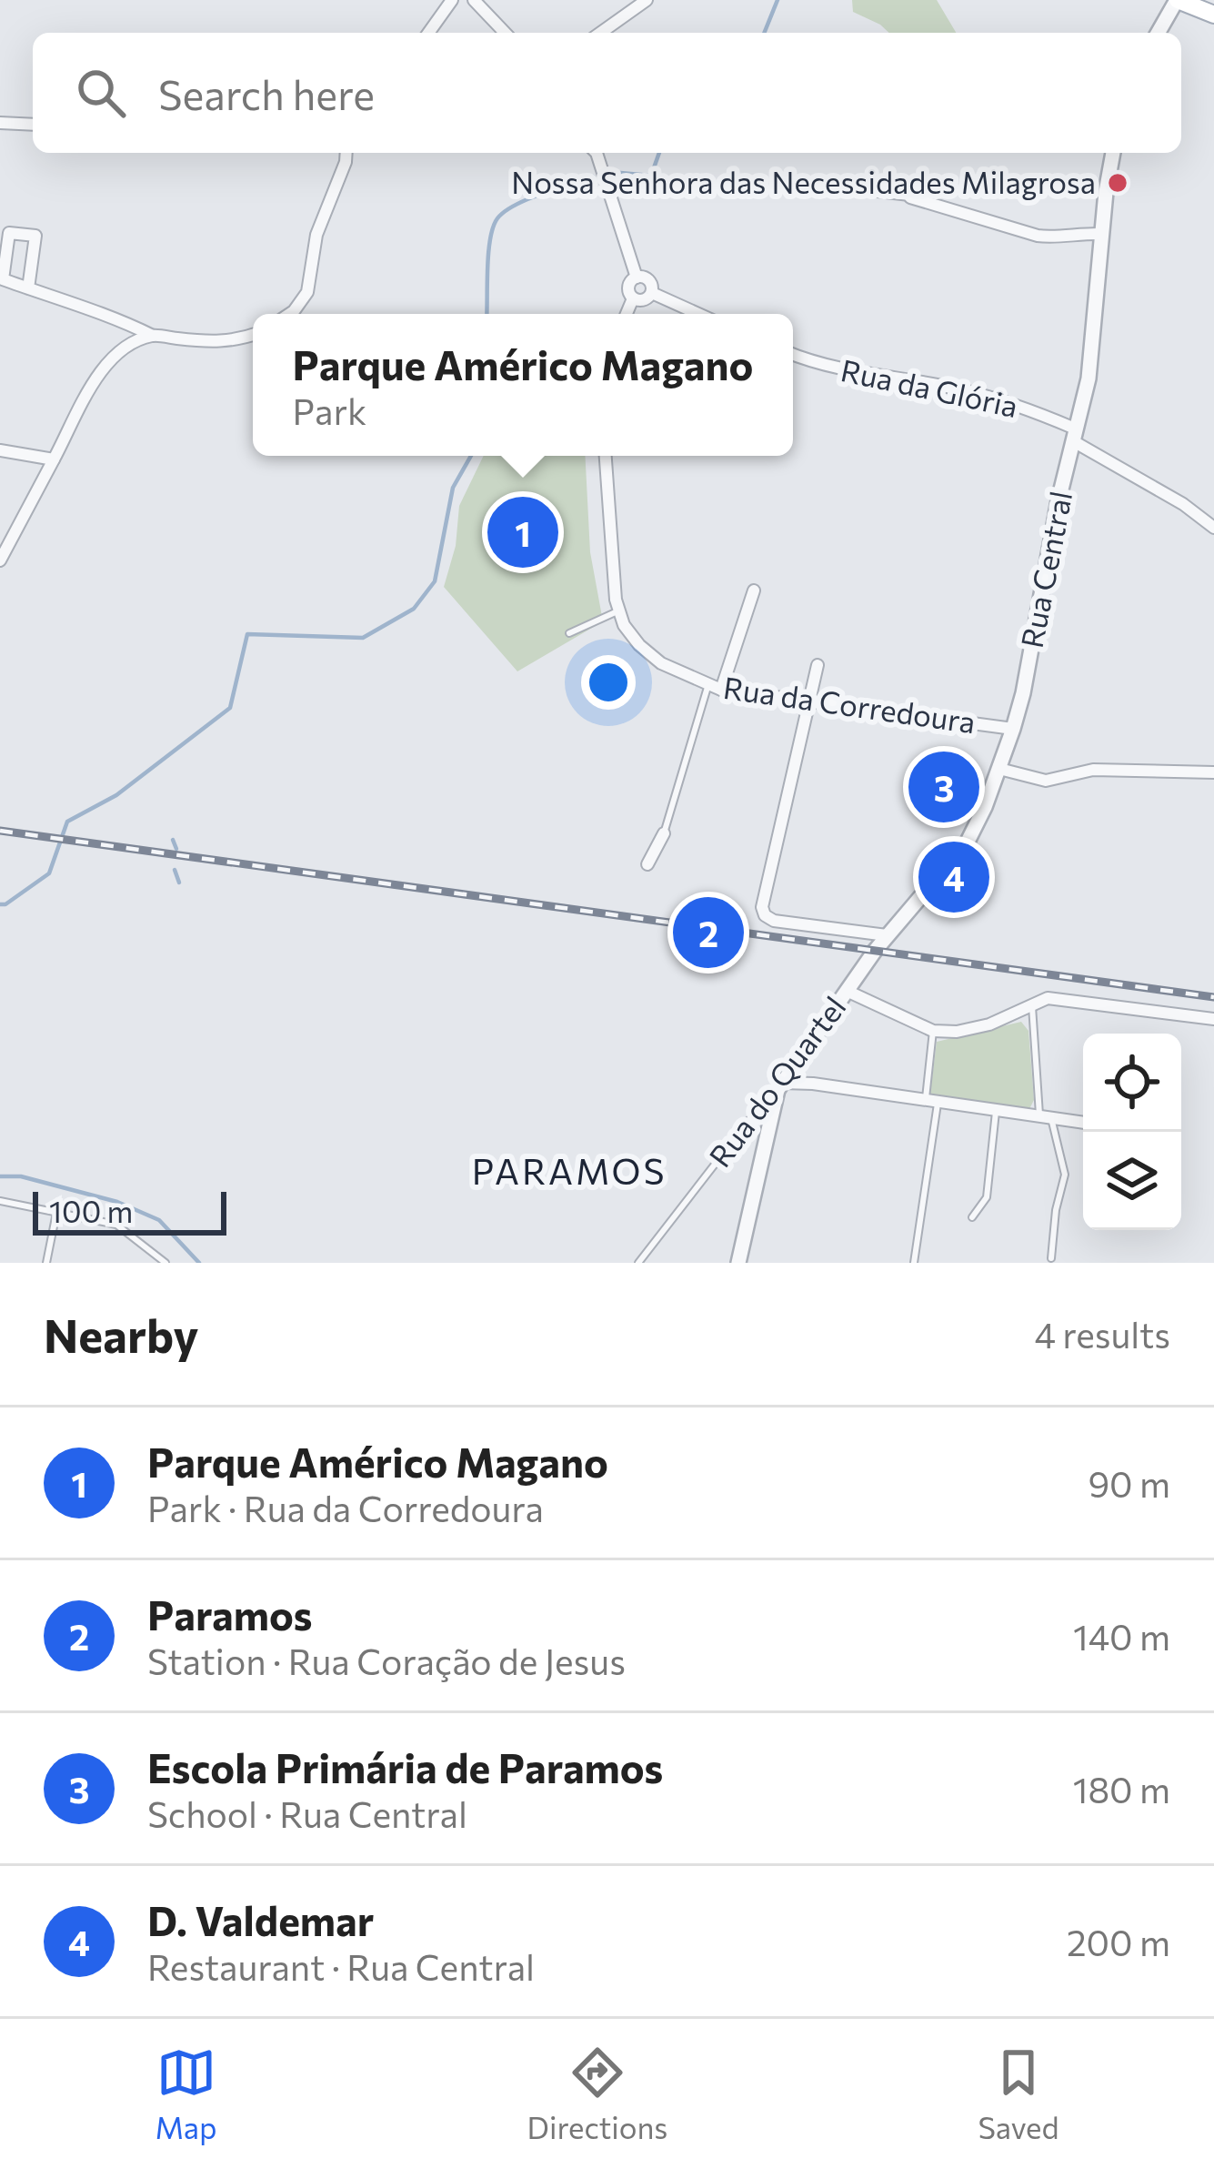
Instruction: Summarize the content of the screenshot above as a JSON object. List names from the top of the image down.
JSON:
{
  "streets": {
    "street": [
      "Rua da Glória",
      "Rua Central",
      "Rua da Corredoura",
      "Rua do Quartel"
    ]
  },
  "crossings": [
    ["Rua da Glória", "Rua Central"],
    ["Rua Central", "Rua da Corredoura"],
    ["Rua Central", "Rua do Quartel"]
  ],
  "districts": ["PARAMOS"],
  "places": ["Nossa Senhora das Necessidades Milagrosa"],
  "scale_bar": "100 m",
  "page": {
    "search": "Search here",
    "popup": ["Parque Américo Magano", "Park"],
    "pins": [
      "1",
      "3",
      "4",
      "2"
    ],
    "scale": "100 m",
    "heading": ["Nearby", "4 results"],
    "list": [
      {
        "mark": "1",
        "name": "Parque Américo Magano",
        "note": "Park · Rua da Corredoura",
        "value": "90 m"
      },
      {
        "mark": "2",
        "name": "Paramos",
        "note": "Station · Rua Coração de Jesus",
        "value": "140 m"
      },
      {
        "mark": "3",
        "name": "Escola Primária de Paramos",
        "note": "School · Rua Central",
        "value": "180 m"
      },
      {
        "mark": "4",
        "name": "D. Valdemar",
        "note": "Restaurant · Rua Central",
        "value": "200 m"
      }
    ],
    "nav": ["Map", "Directions", "Saved"]
  }
}
